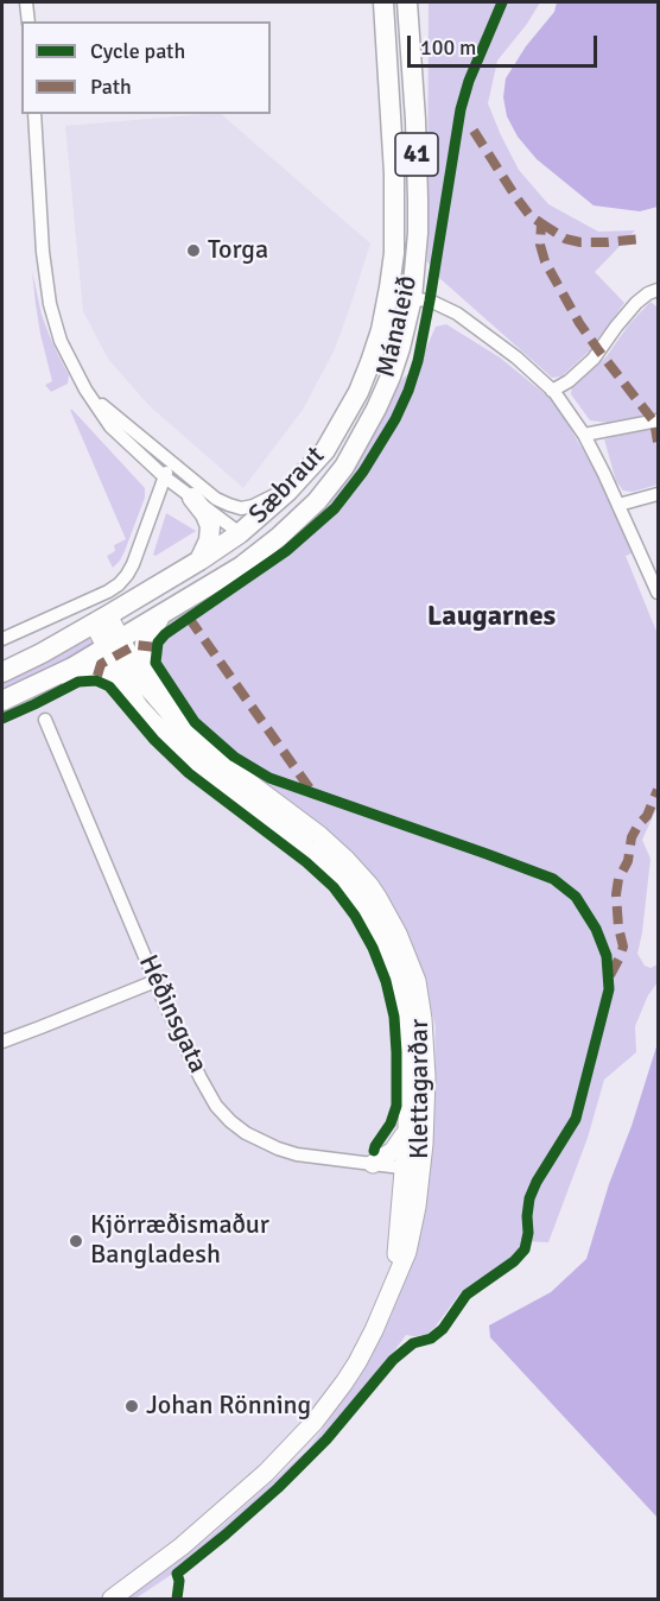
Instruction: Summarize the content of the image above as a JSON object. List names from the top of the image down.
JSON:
{
  "streets": {
    "main road": ["41", "Sæbraut", "Klettagarðar"],
    "street": ["Héðinsgata"],
    "cycle path": ["Mánaleið"]
  },
  "crossings": [
    ["Sæbraut", "Klettagarðar"],
    ["Héðinsgata", "Klettagarðar"]
  ],
  "districts": ["Laugarnes"],
  "places": ["Torga", "Kjörræðismaður Bangladesh", "Johan Rönning"],
  "legend": ["Cycle path", "Path"],
  "scale_bar": "100 m"
}
